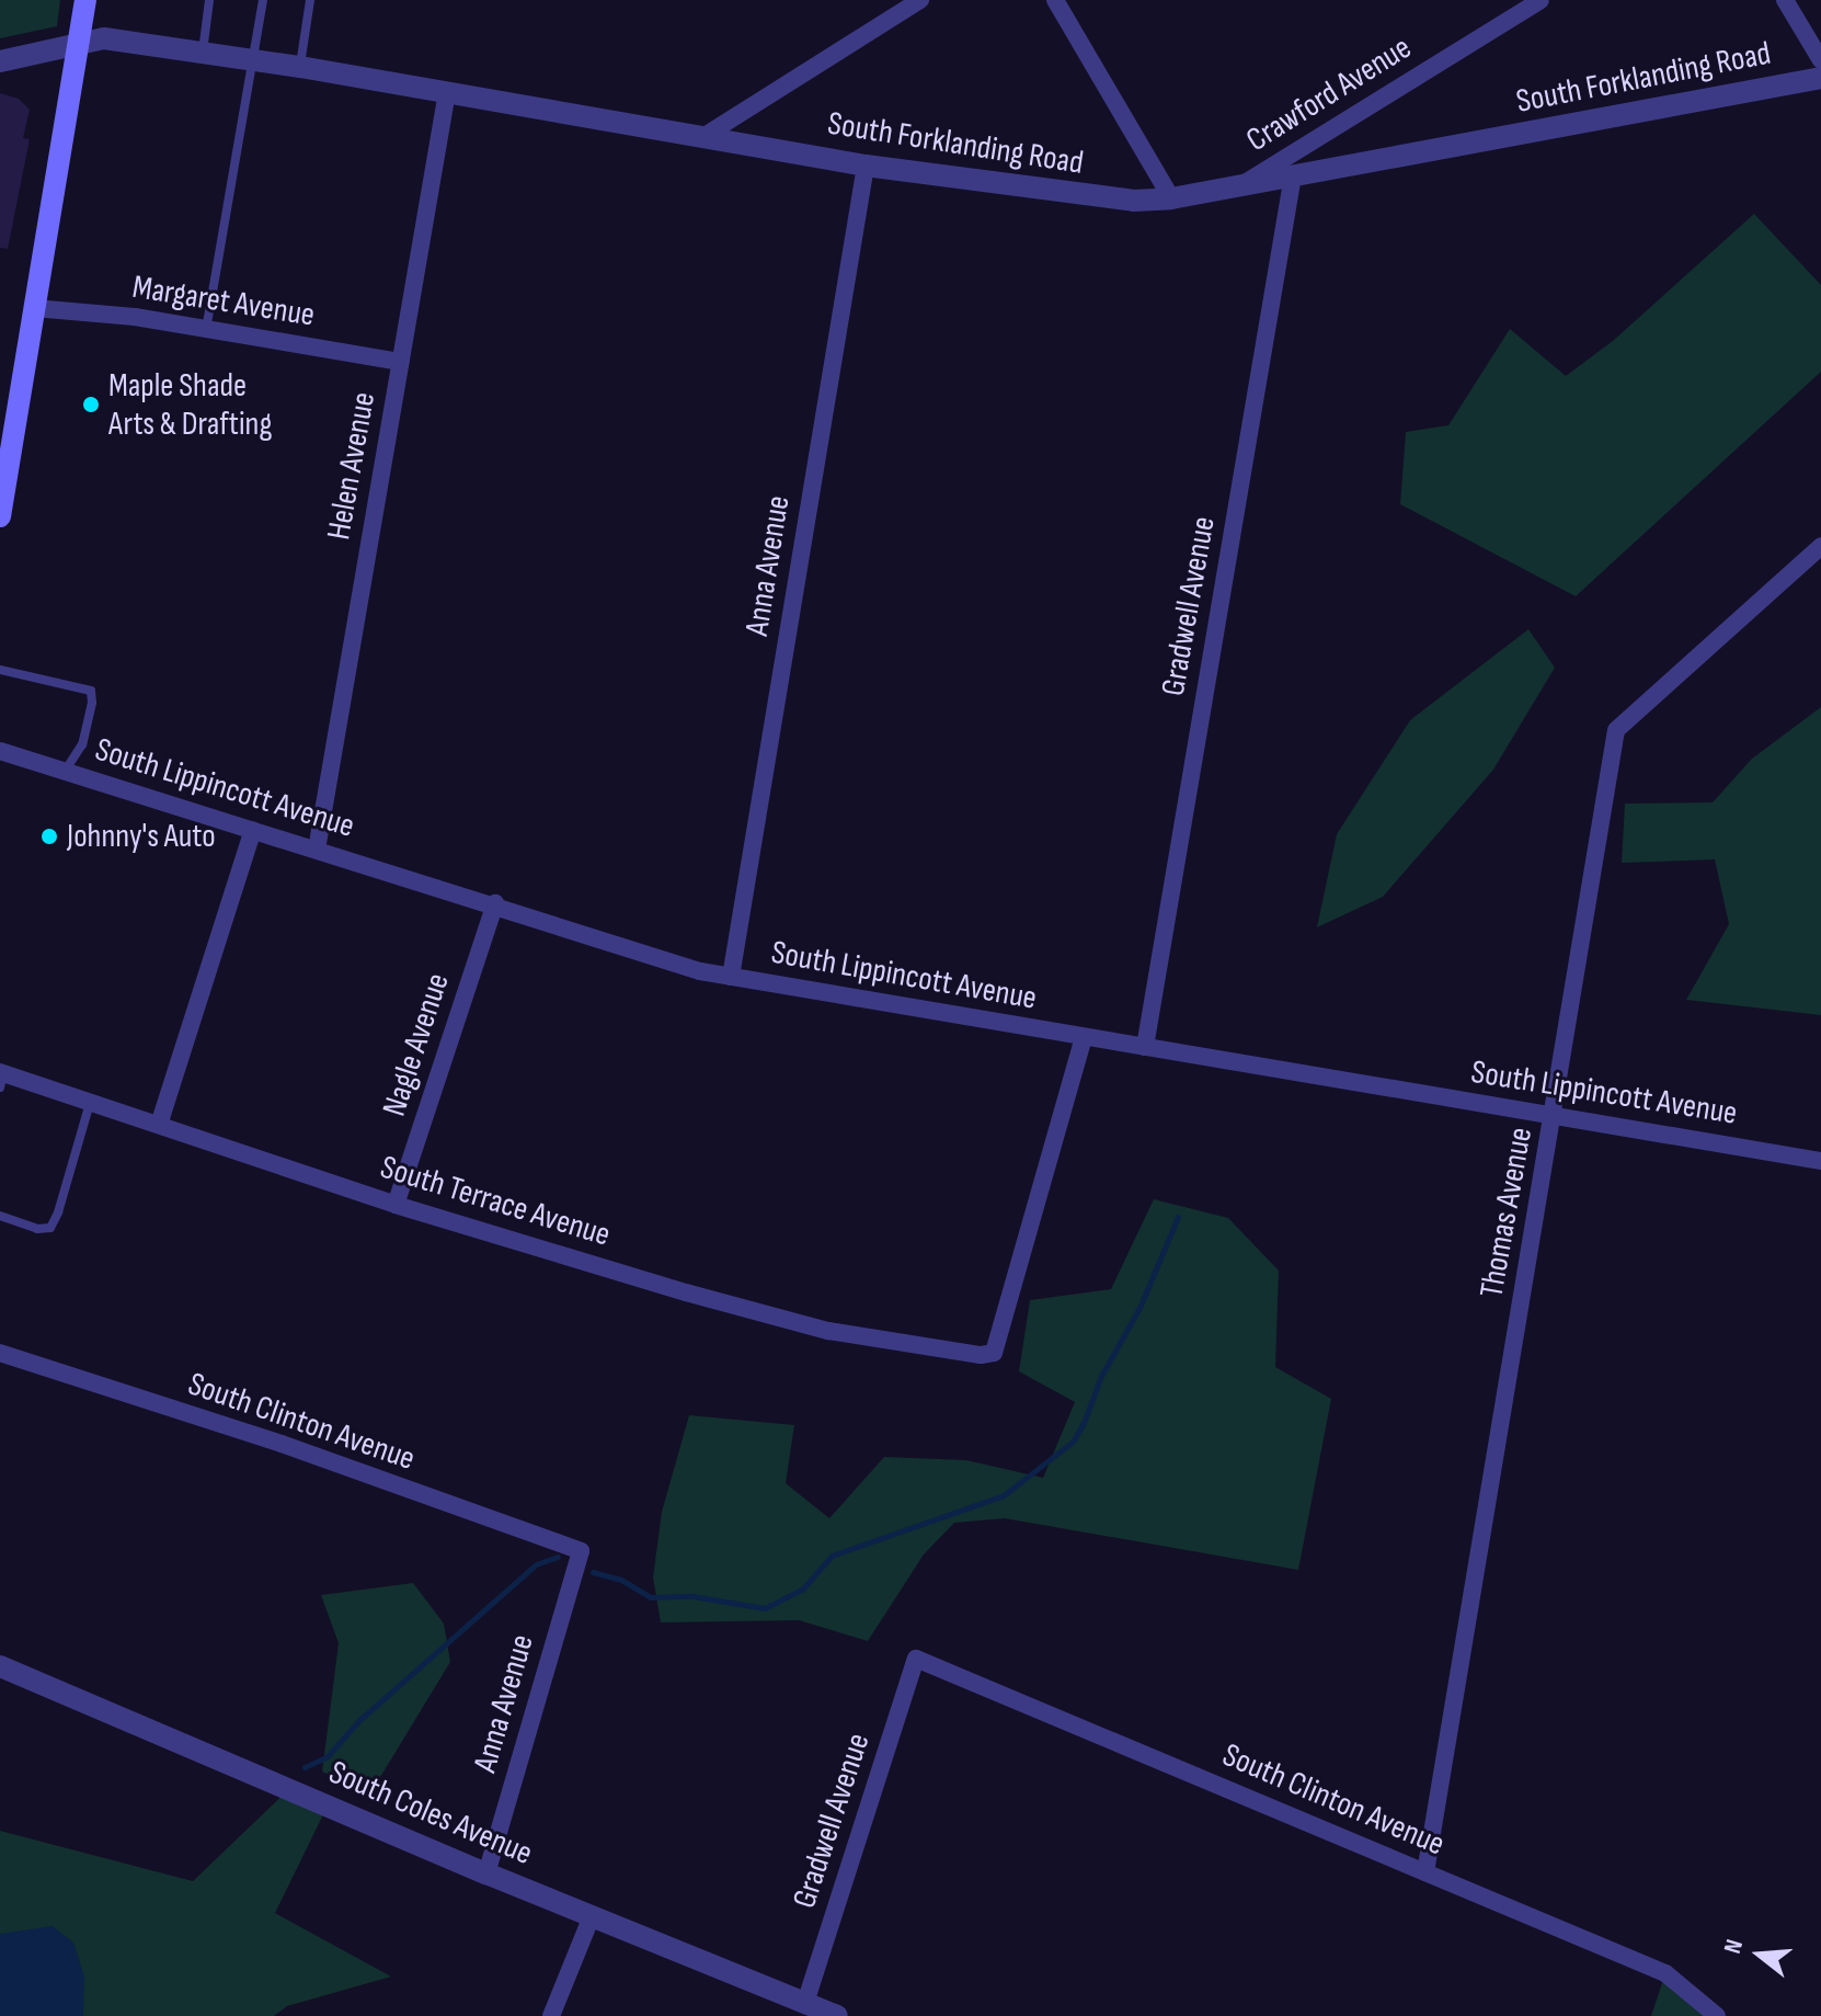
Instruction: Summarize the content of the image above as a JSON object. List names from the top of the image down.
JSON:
{
  "streets": {
    "street": [
      "South Forklanding Road",
      "Crawford Avenue",
      "Margaret Avenue",
      "Helen Avenue",
      "Anna Avenue",
      "Gradwell Avenue",
      "South Lippincott Avenue",
      "Nagle Avenue",
      "South Terrace Avenue",
      "Thomas Avenue",
      "South Clinton Avenue",
      "South Coles Avenue"
    ]
  },
  "crossings": [
    ["South Forklanding Road", "Crawford Avenue"],
    ["South Forklanding Road", "Helen Avenue"],
    ["South Forklanding Road", "Anna Avenue"],
    ["South Forklanding Road", "Gradwell Avenue"],
    ["Margaret Avenue", "Helen Avenue"],
    ["Helen Avenue", "South Lippincott Avenue"],
    ["Anna Avenue", "South Lippincott Avenue"],
    ["Anna Avenue", "South Clinton Avenue"],
    ["Anna Avenue", "South Coles Avenue"],
    ["Gradwell Avenue", "South Lippincott Avenue"],
    ["Gradwell Avenue", "South Clinton Avenue"],
    ["Gradwell Avenue", "South Coles Avenue"],
    ["South Lippincott Avenue", "Nagle Avenue"],
    ["South Lippincott Avenue", "South Terrace Avenue"],
    ["South Lippincott Avenue", "Thomas Avenue"],
    ["Nagle Avenue", "South Terrace Avenue"],
    ["Thomas Avenue", "South Clinton Avenue"]
  ],
  "places": ["Maple Shade Arts & Drafting", "Johnny's Auto"],
  "north": "left"
}
